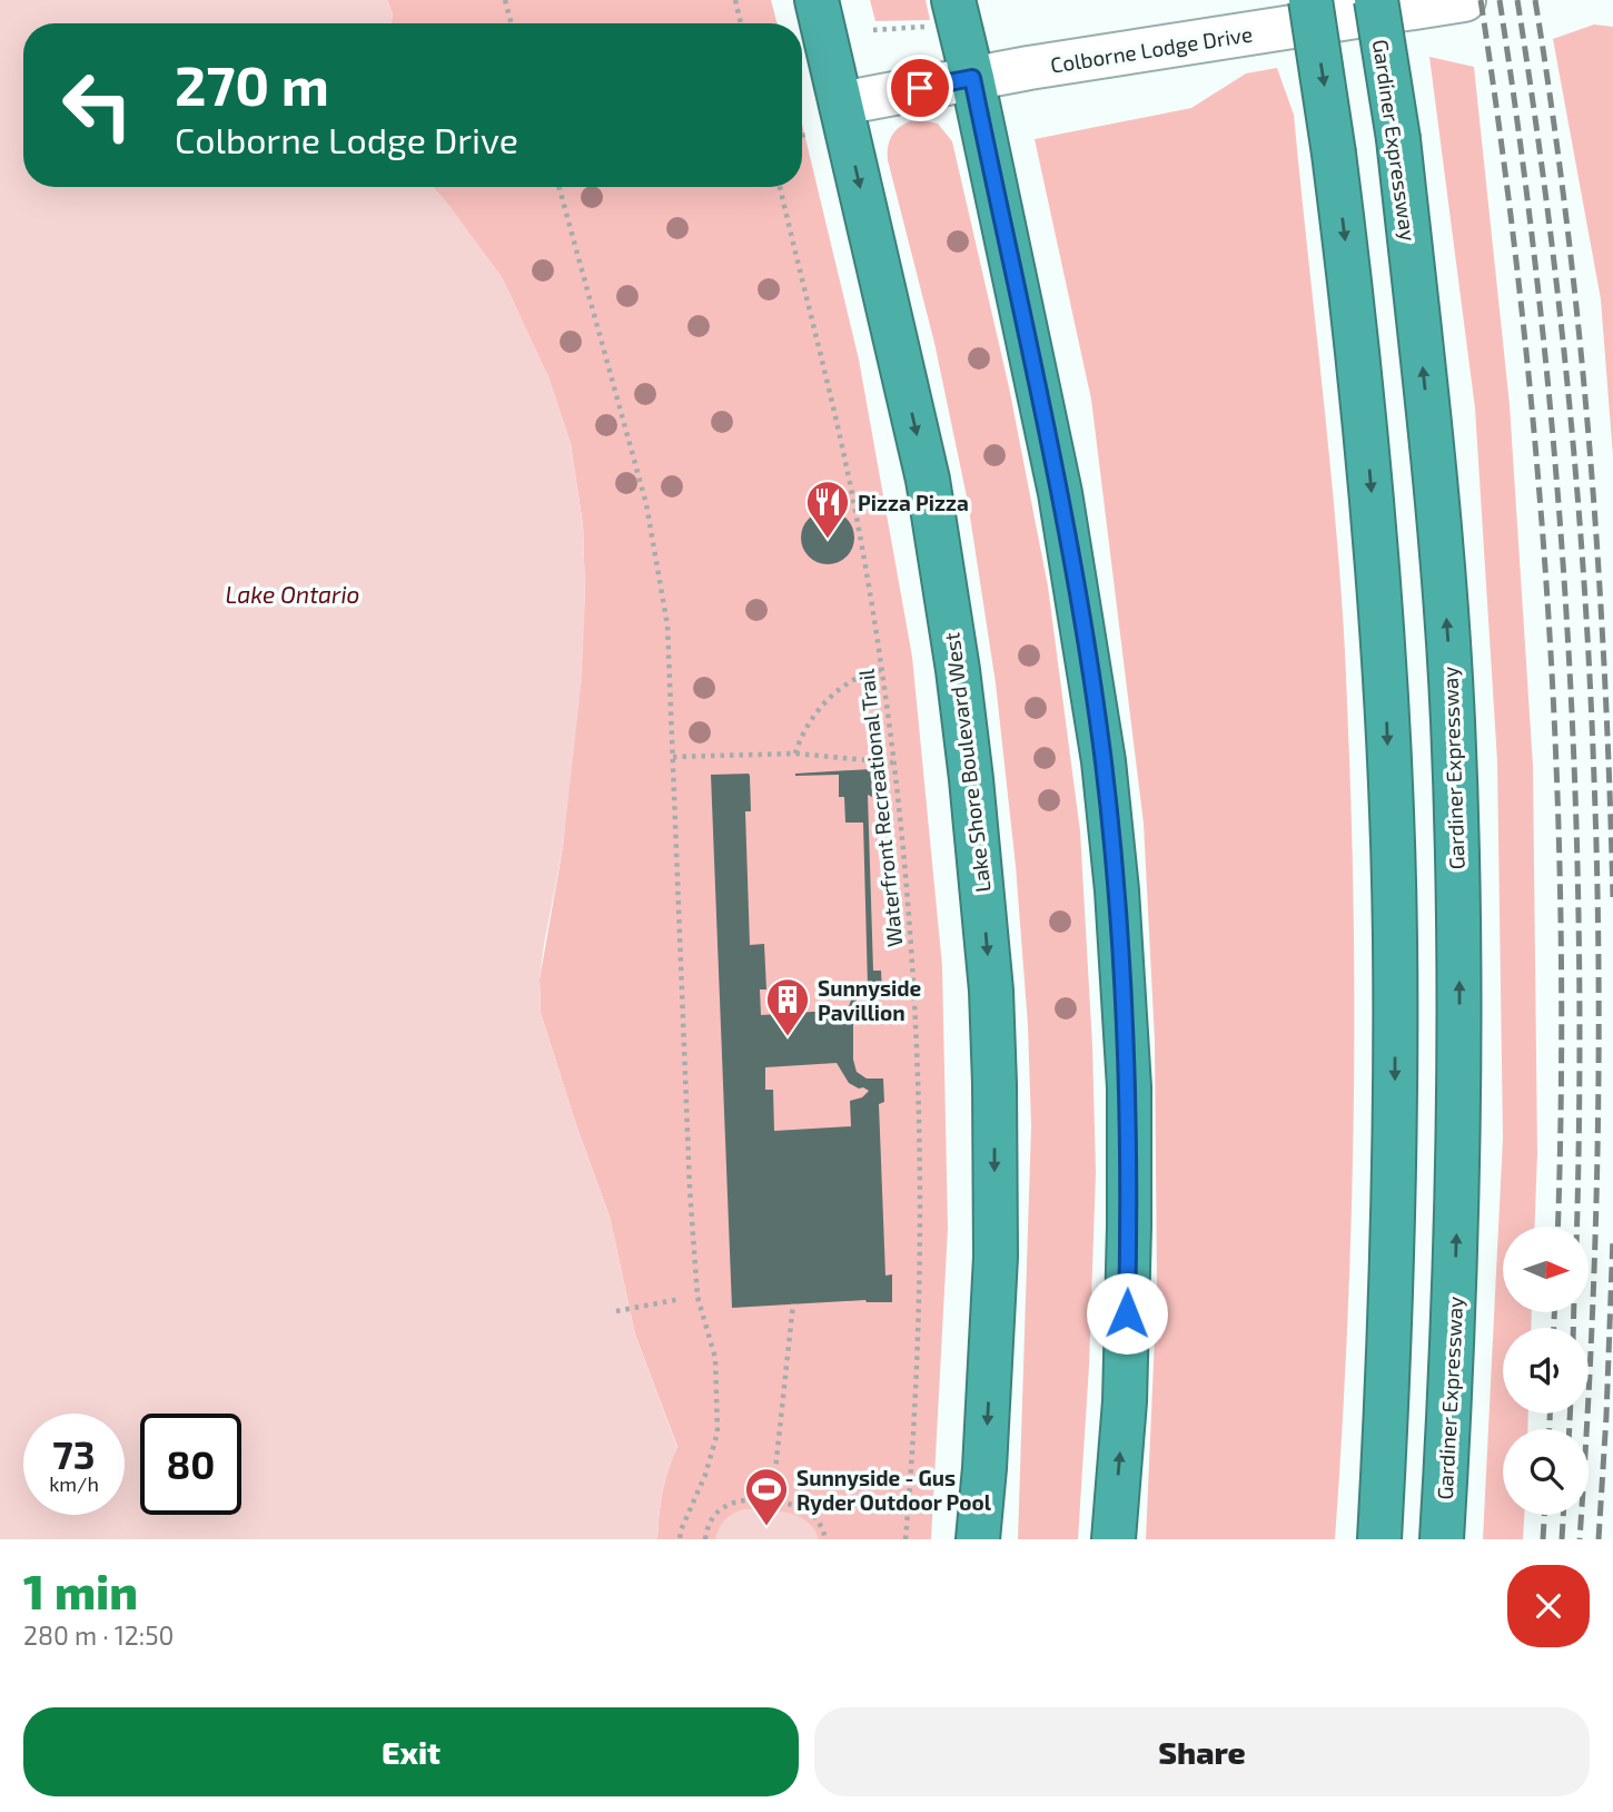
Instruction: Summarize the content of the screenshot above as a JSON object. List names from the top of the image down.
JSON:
{
  "streets": {
    "highway": ["Gardiner Expressway", "Lake Shore Boulevard West"],
    "street": ["Colborne Lodge Drive"],
    "path": ["Waterfront Recreational Trail"]
  },
  "crossings": [
    ["Colborne Lodge Drive", "Lake Shore Boulevard West"]
  ],
  "water": ["Lake Ontario"],
  "places": {
    "restaurant": ["Pizza Pizza"],
    "building": ["Sunnyside Pavillion"],
    "sports": ["Sunnyside - Gus Ryder Outdoor Pool"]
  },
  "north": "right",
  "page": {
    "turn": ["270 m", "Colborne Lodge Drive"],
    "speed": "73 km/h",
    "limit": "80",
    "heading": ["1 min", "280 m · 12:50"],
    "buttons": ["Exit", "Share"]
  }
}
